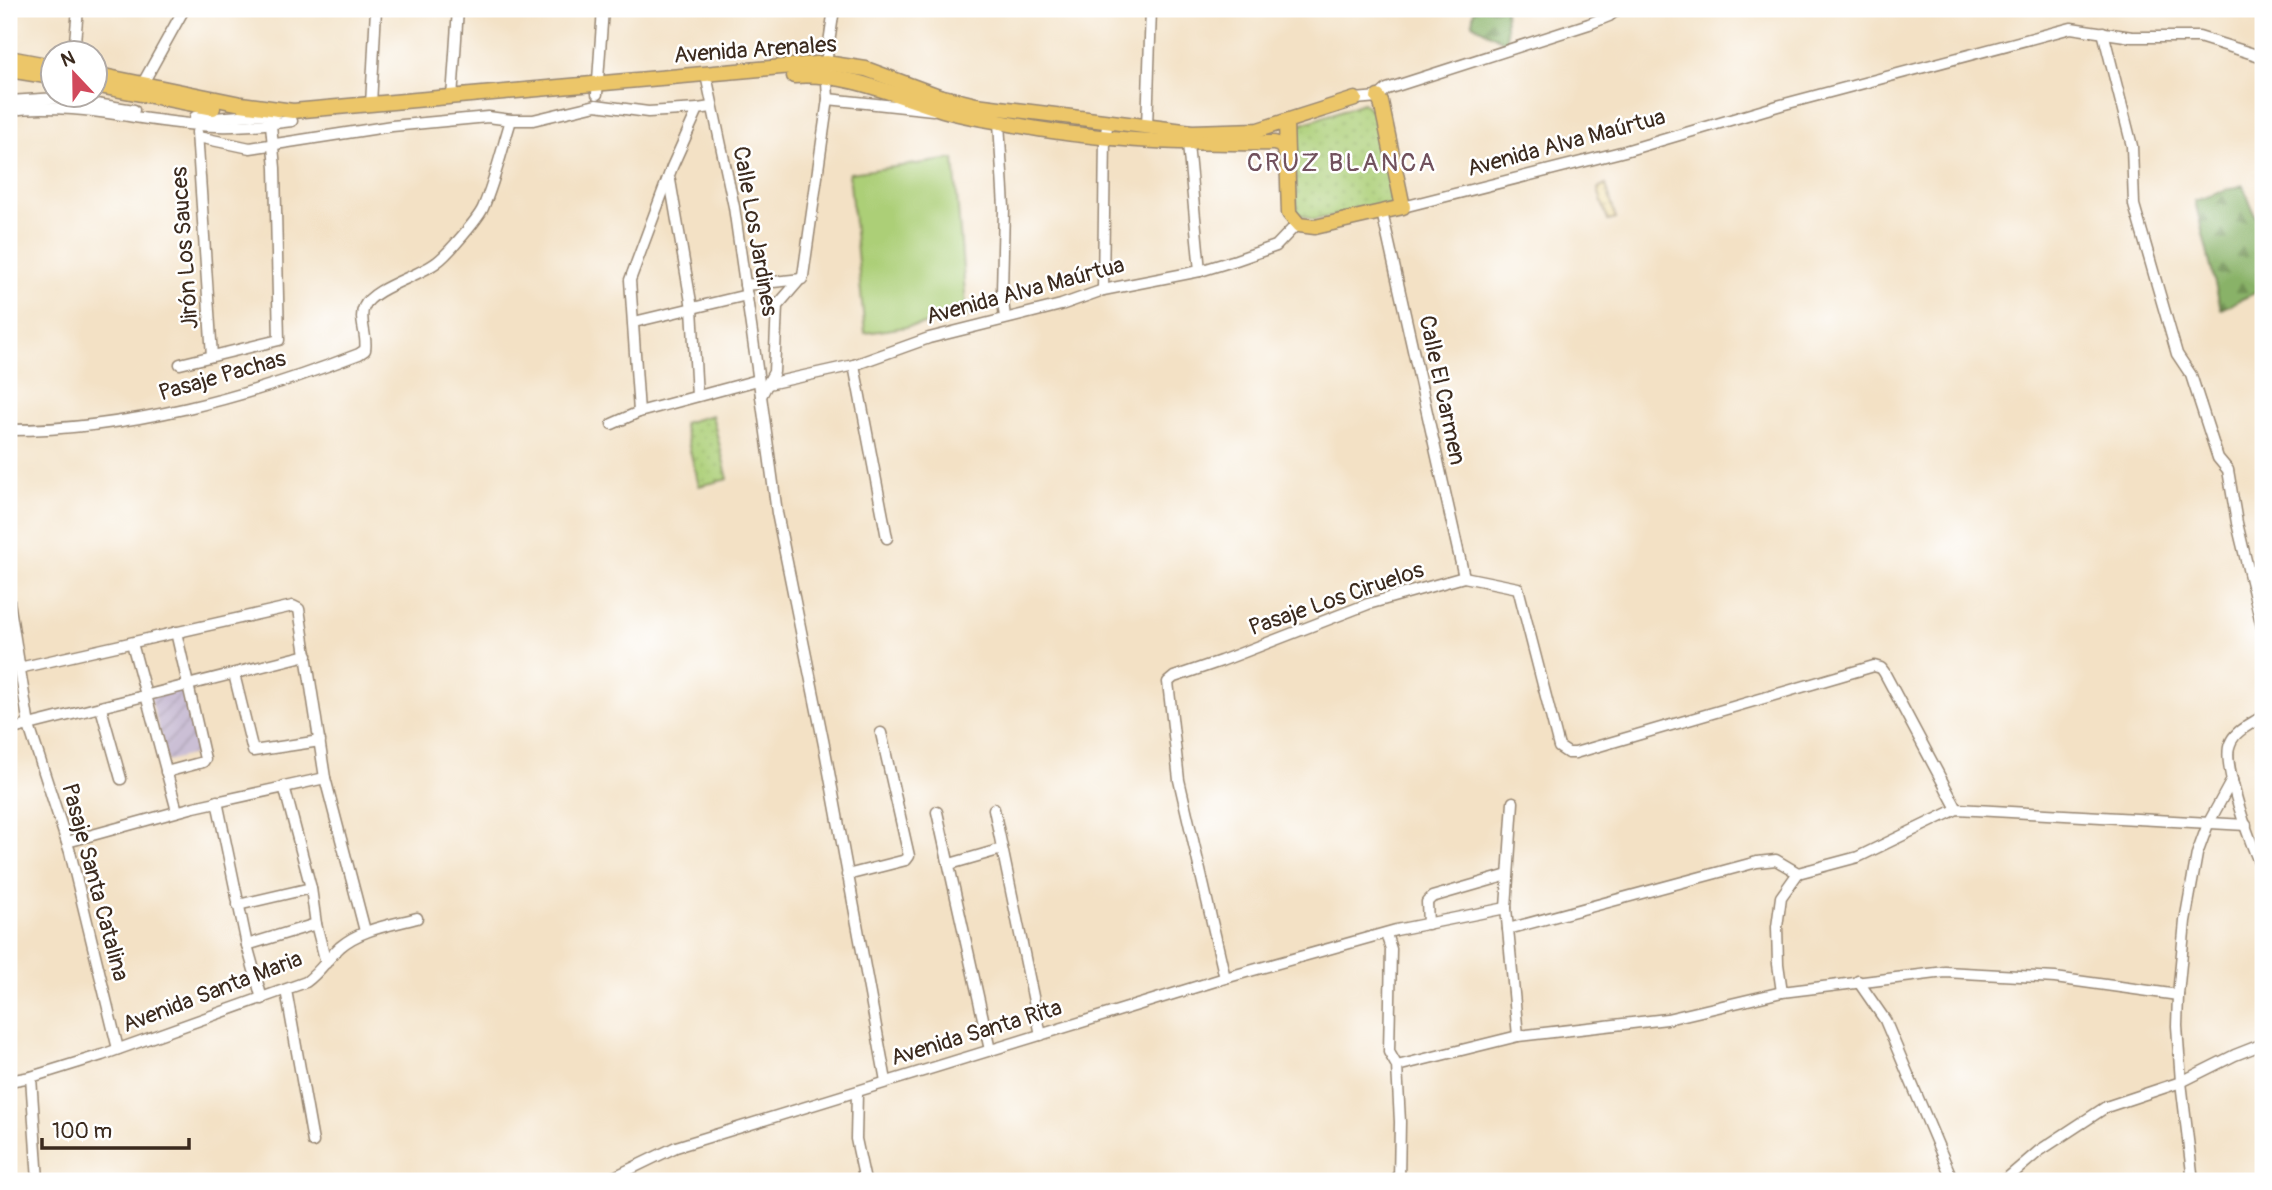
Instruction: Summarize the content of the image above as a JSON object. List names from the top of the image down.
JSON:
{
  "streets": {
    "main road": ["Avenida Arenales", "Avenida Alva Maúrtua"],
    "street": [
      "Calle Los Jardines",
      "Jirón Los Sauces",
      "Pasaje Pachas",
      "Calle El Carmen",
      "Pasaje Los Ciruelos",
      "Pasaje Santa Catalina",
      "Avenida Santa Maria",
      "Avenida Santa Rita"
    ]
  },
  "crossings": [
    ["Avenida Arenales", "Calle Los Jardines"],
    ["Avenida Arenales", "Jirón Los Sauces"],
    ["Avenida Alva Maúrtua", "Calle Los Jardines"],
    ["Avenida Alva Maúrtua", "Calle El Carmen"],
    ["Calle Los Jardines", "Avenida Santa Rita"],
    ["Calle El Carmen", "Pasaje Los Ciruelos"],
    ["Pasaje Los Ciruelos", "Avenida Santa Rita"],
    ["Pasaje Santa Catalina", "Avenida Santa Maria"]
  ],
  "districts": ["CRUZ BLANCA"],
  "scale_bar": "100 m",
  "north": "top"
}
